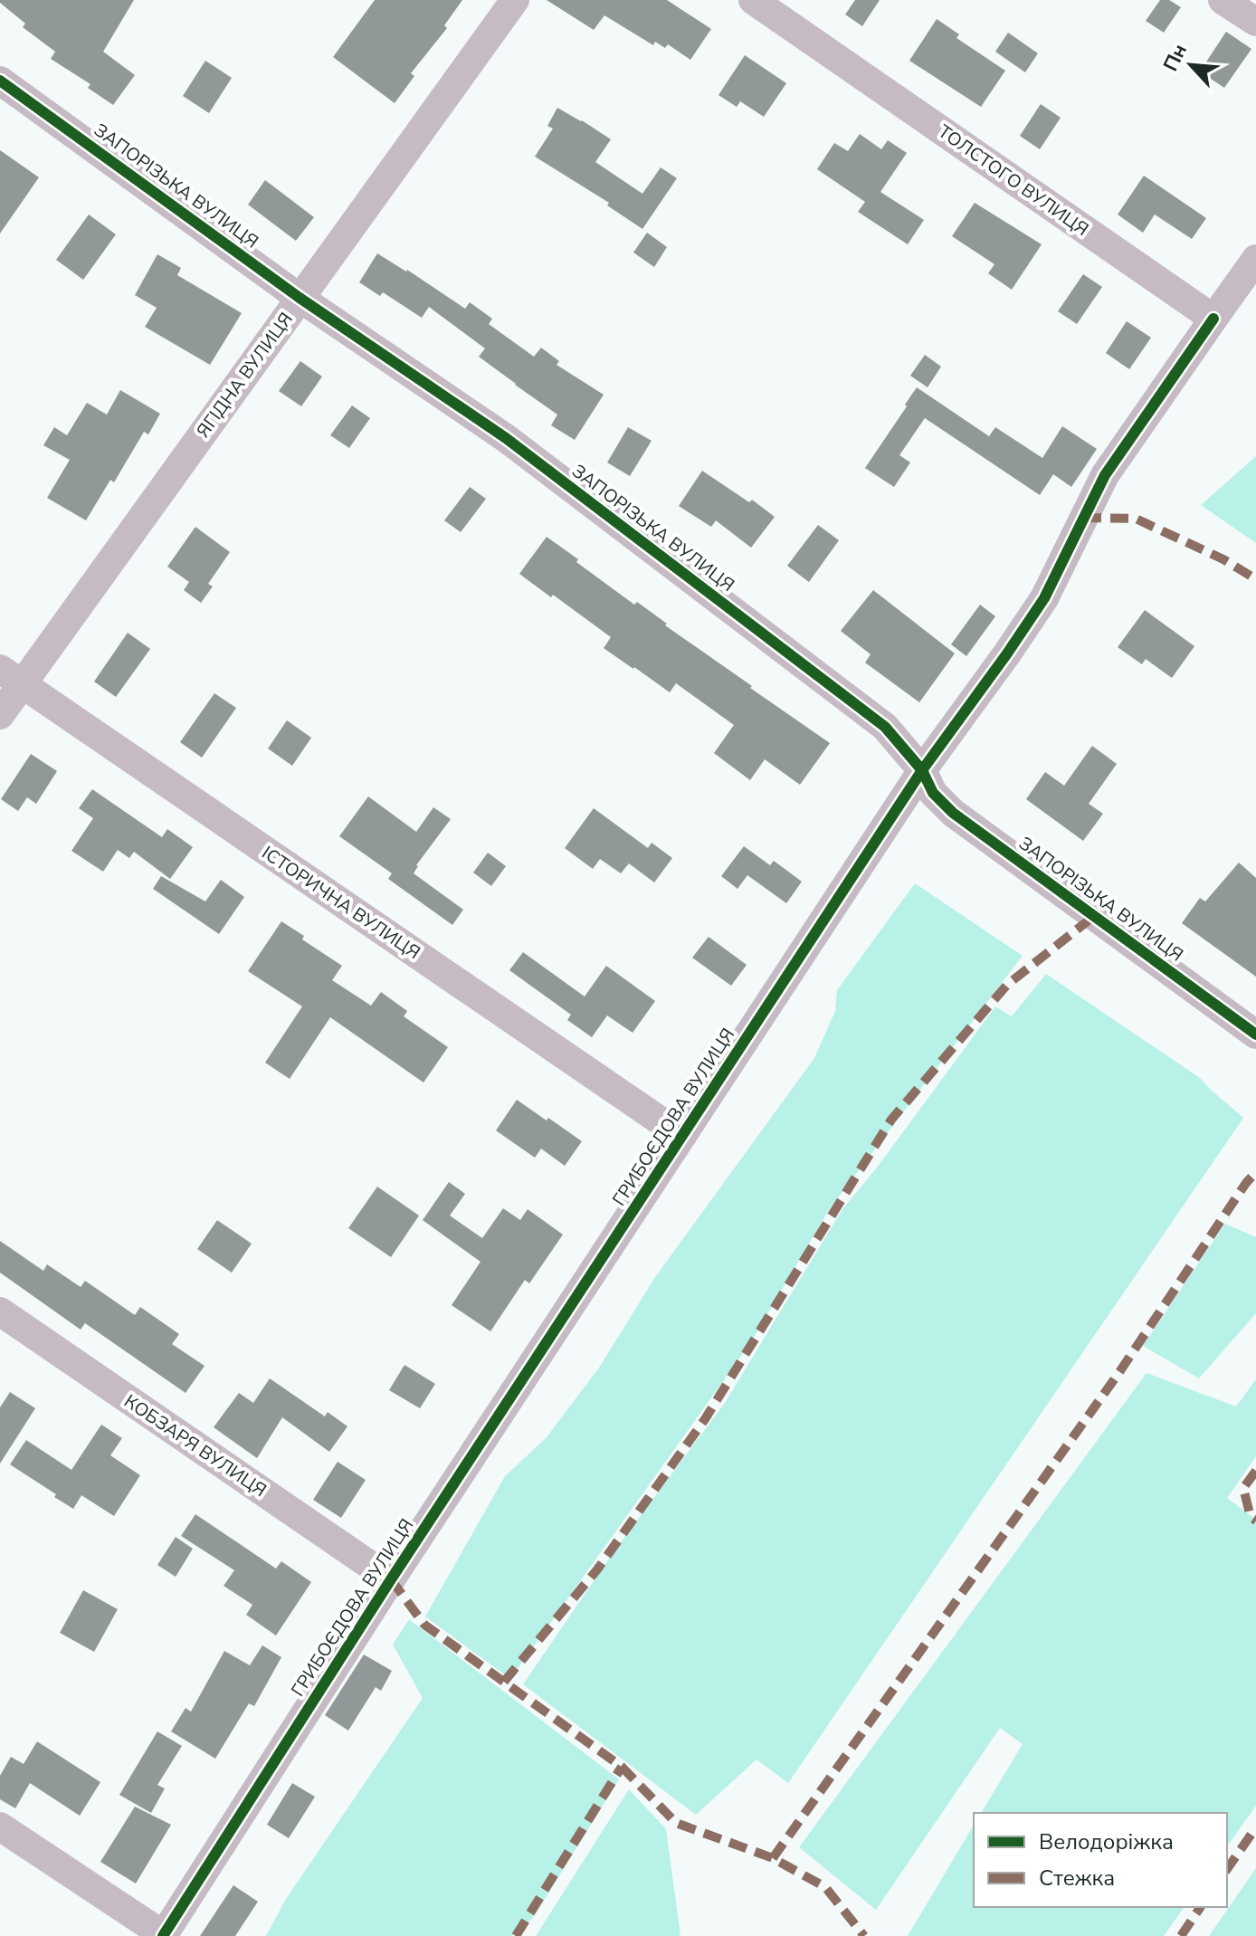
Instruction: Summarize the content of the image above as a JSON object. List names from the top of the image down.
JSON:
{
  "streets": {
    "street": [
      "ТОЛСТОГО ВУЛИЦЯ",
      "ЗАПОРІЗЬКА ВУЛИЦЯ",
      "ЯГІДНА ВУЛИЦЯ",
      "ІСТОРИЧНА ВУЛИЦЯ",
      "ГРИБОЄДОВА ВУЛИЦЯ",
      "КОБЗАРЯ ВУЛИЦЯ"
    ]
  },
  "crossings": [
    ["ТОЛСТОГО ВУЛИЦЯ", "ГРИБОЄДОВА ВУЛИЦЯ"],
    ["ЗАПОРІЗЬКА ВУЛИЦЯ", "ЯГІДНА ВУЛИЦЯ"],
    ["ЗАПОРІЗЬКА ВУЛИЦЯ", "ГРИБОЄДОВА ВУЛИЦЯ"],
    ["ЯГІДНА ВУЛИЦЯ", "ІСТОРИЧНА ВУЛИЦЯ"],
    ["ІСТОРИЧНА ВУЛИЦЯ", "ГРИБОЄДОВА ВУЛИЦЯ"],
    ["ГРИБОЄДОВА ВУЛИЦЯ", "КОБЗАРЯ ВУЛИЦЯ"]
  ],
  "legend": ["Велодоріжка", "Стежка"],
  "north": "top left"
}
